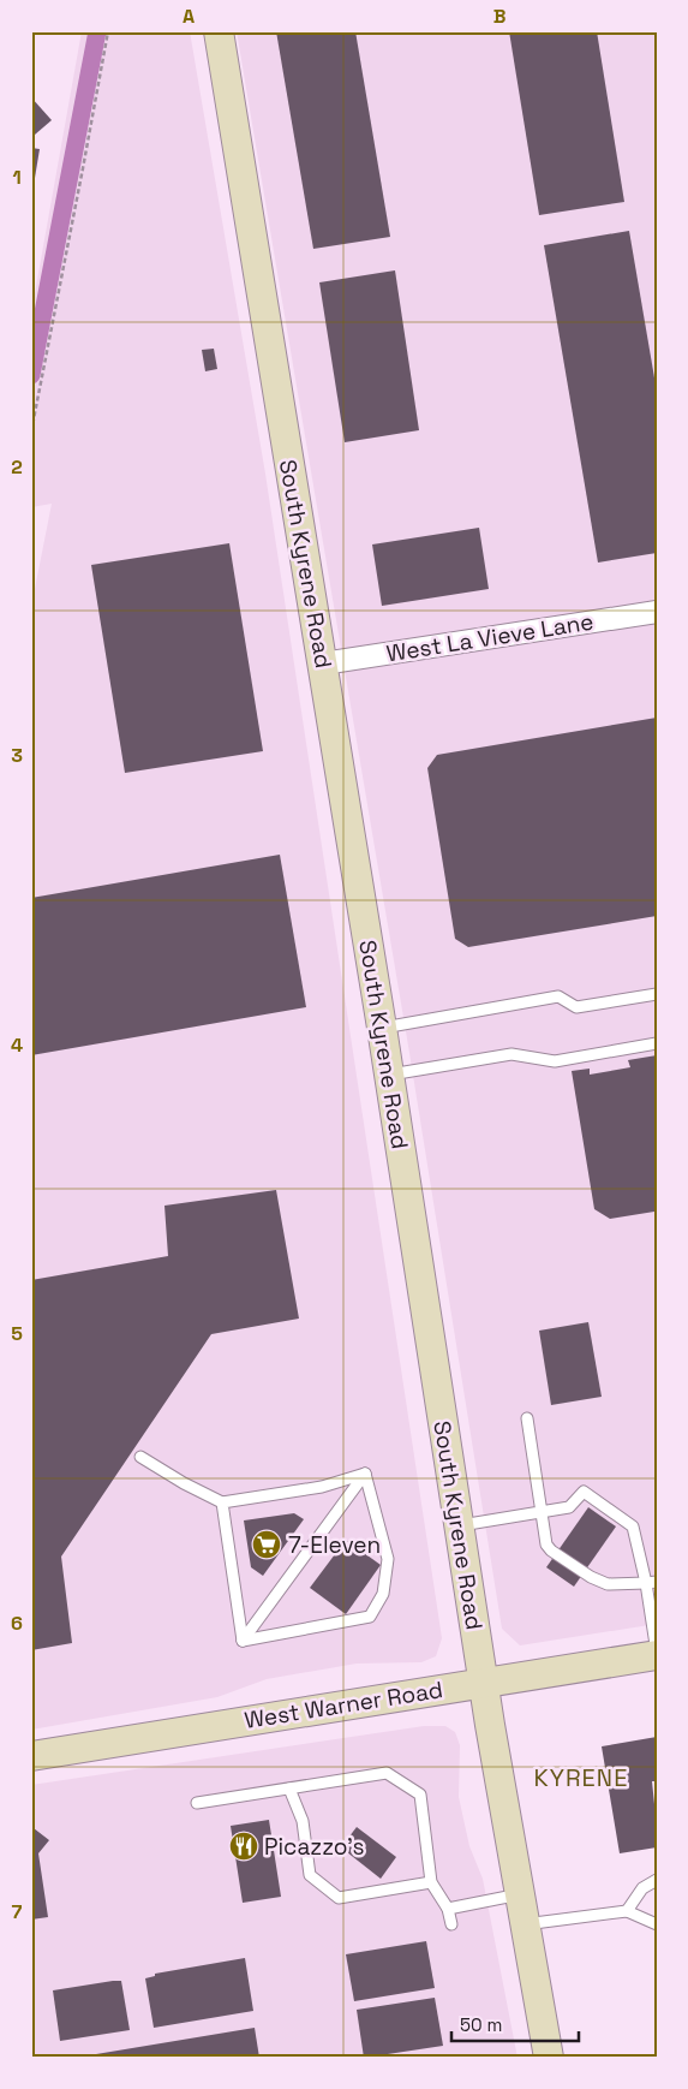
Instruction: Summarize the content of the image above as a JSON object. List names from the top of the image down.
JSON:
{
  "streets": {
    "main road": ["South Kyrene Road", "West Warner Road"],
    "street": ["West La Vieve Lane"]
  },
  "crossings": [
    ["South Kyrene Road", "West La Vieve Lane"],
    ["South Kyrene Road", "West Warner Road"]
  ],
  "districts": ["KYRENE"],
  "places": {
    "supermarket": ["7-Eleven"],
    "restaurant": ["Picazzo’s"]
  },
  "scale_bar": "50 m",
  "grid": {
    "columns": ["A", "B"],
    "rows": [
      "1",
      "2",
      "3",
      "4",
      "5",
      "6",
      "7"
    ]
  }
}
